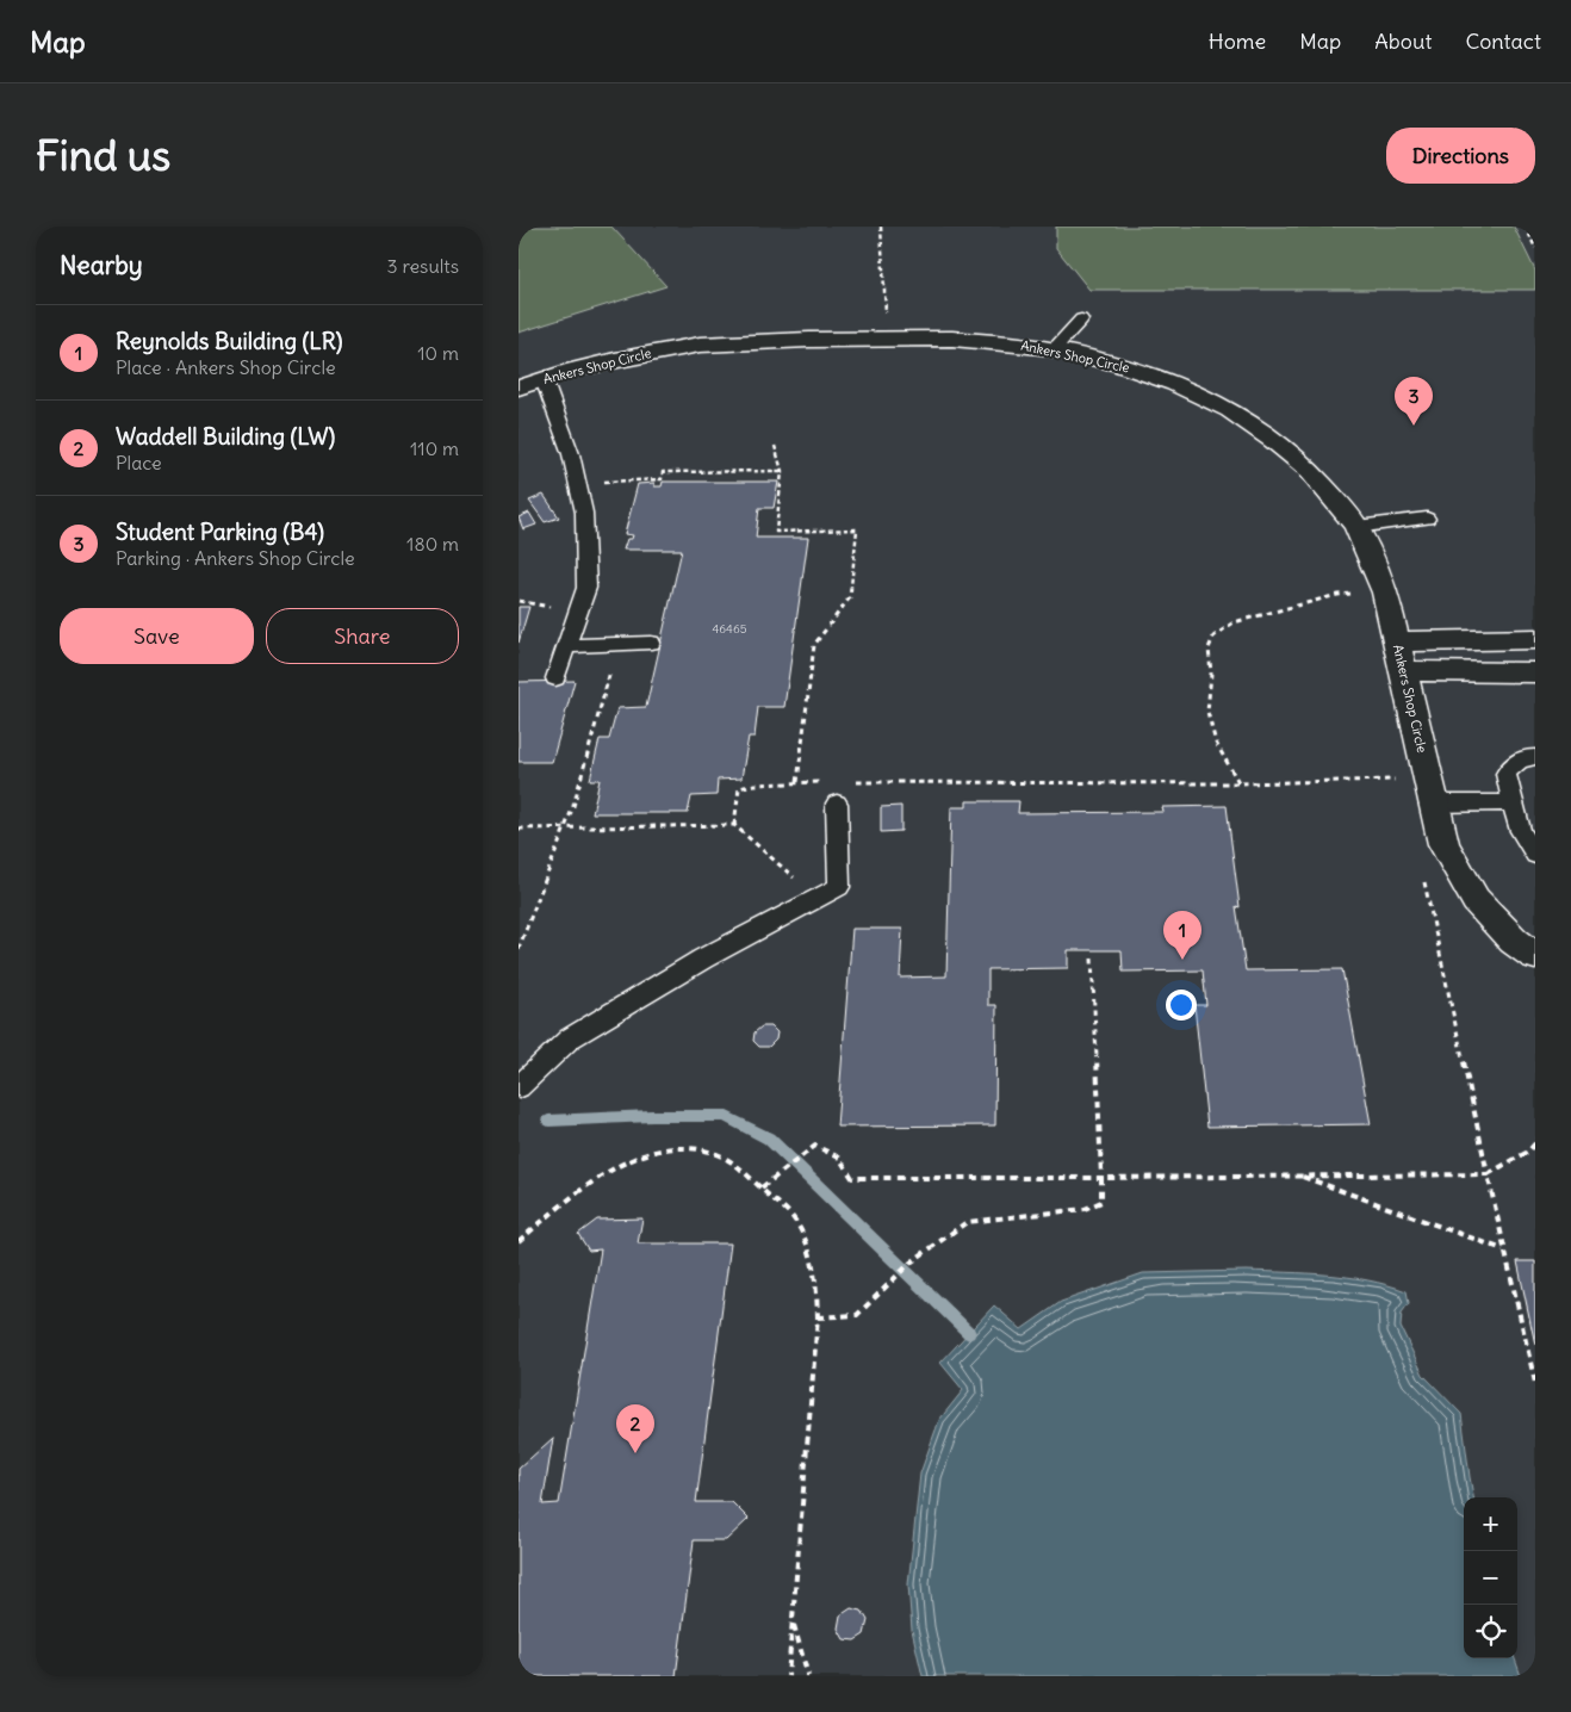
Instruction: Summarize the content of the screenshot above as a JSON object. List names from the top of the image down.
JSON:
{
  "streets": {
    "street": ["Ankers Shop Circle"]
  },
  "house_numbers": ["46465"],
  "page": {
    "header": "Map",
    "nav": [
      "Home",
      "Map",
      "About",
      "Contact"
    ],
    "buttons": [
      "Directions",
      ["Save", "Share"]
    ],
    "title": "Find us",
    "heading": ["Nearby", "3 results"],
    "list": [
      {
        "mark": "1",
        "name": "Reynolds Building (LR)",
        "note": "Place · Ankers Shop Circle",
        "value": "10 m"
      },
      {
        "mark": "2",
        "name": "Waddell Building (LW)",
        "note": "Place",
        "value": "110 m"
      },
      {
        "mark": "3",
        "name": "Student Parking (B4)",
        "note": "Parking · Ankers Shop Circle",
        "value": "180 m"
      }
    ],
    "pins": ["3", "1", "2"],
    "map_buttons": ["+", "−"]
  }
}
